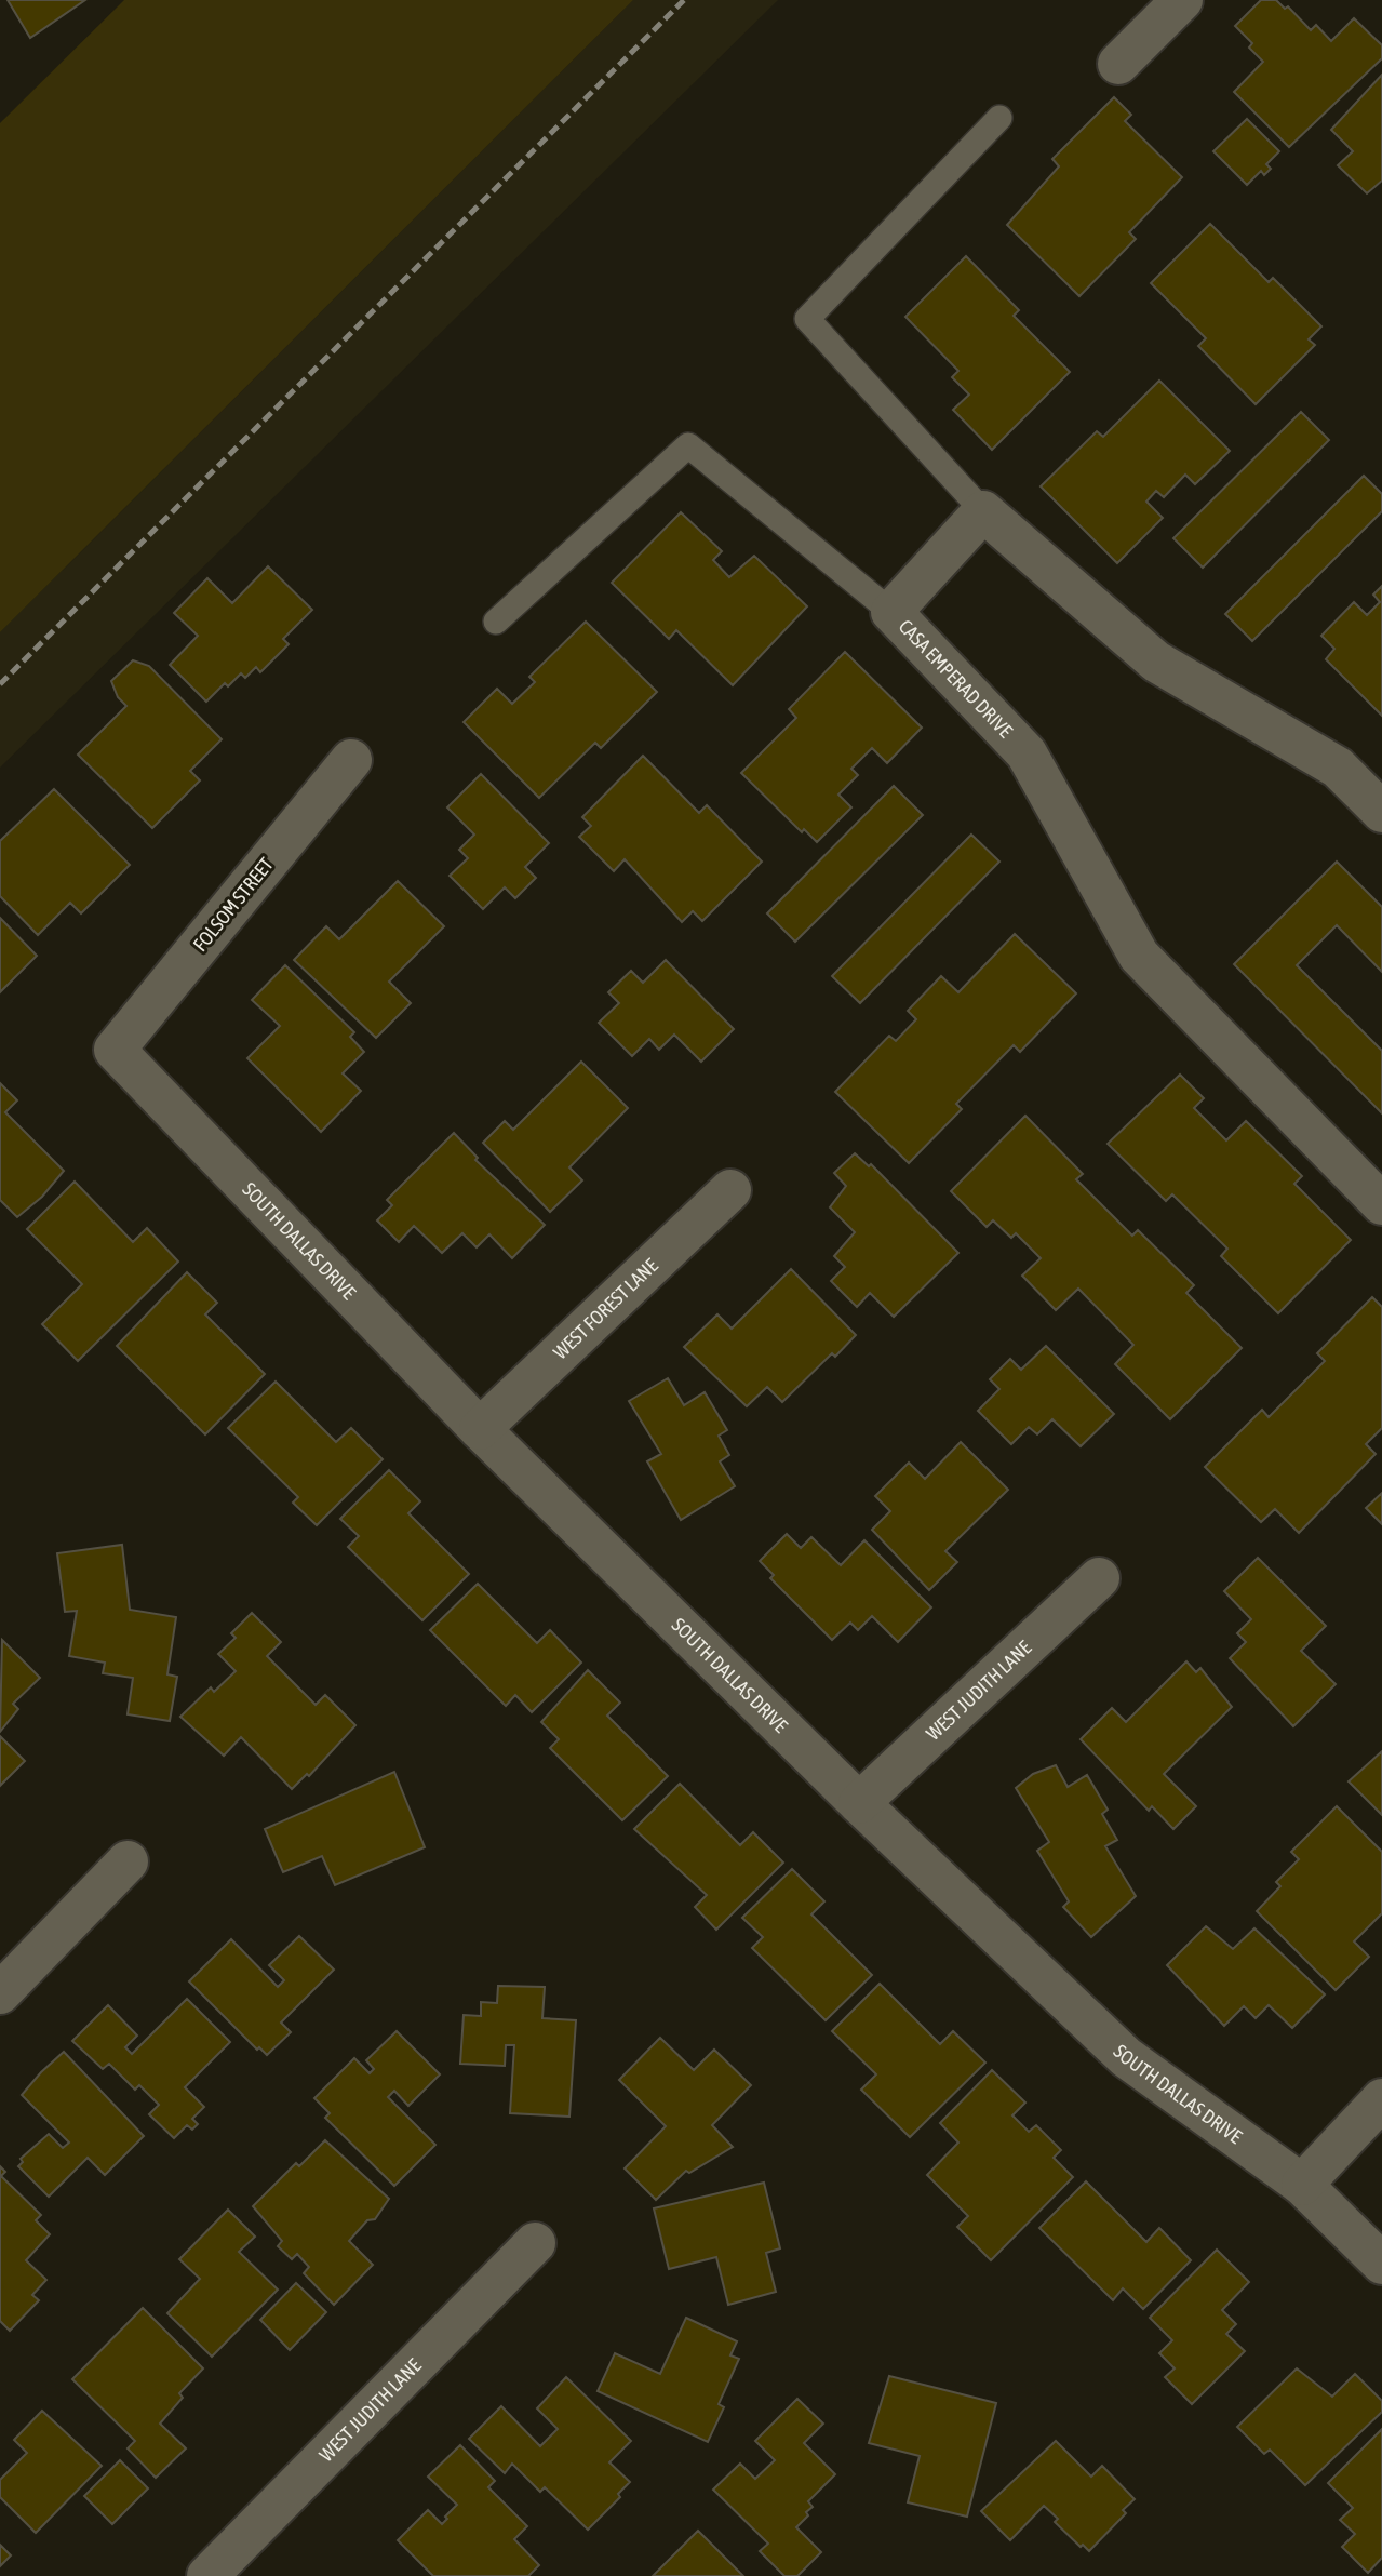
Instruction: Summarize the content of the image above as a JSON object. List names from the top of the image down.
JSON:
{
  "streets": {
    "street": [
      "CASA EMPERAD DRIVE",
      "FOLSOM STREET",
      "SOUTH DALLAS DRIVE",
      "WEST FOREST LANE",
      "WEST JUDITH LANE"
    ]
  },
  "crossings": [
    ["FOLSOM STREET", "SOUTH DALLAS DRIVE"],
    ["SOUTH DALLAS DRIVE", "WEST FOREST LANE"],
    ["SOUTH DALLAS DRIVE", "WEST JUDITH LANE"]
  ]
}
